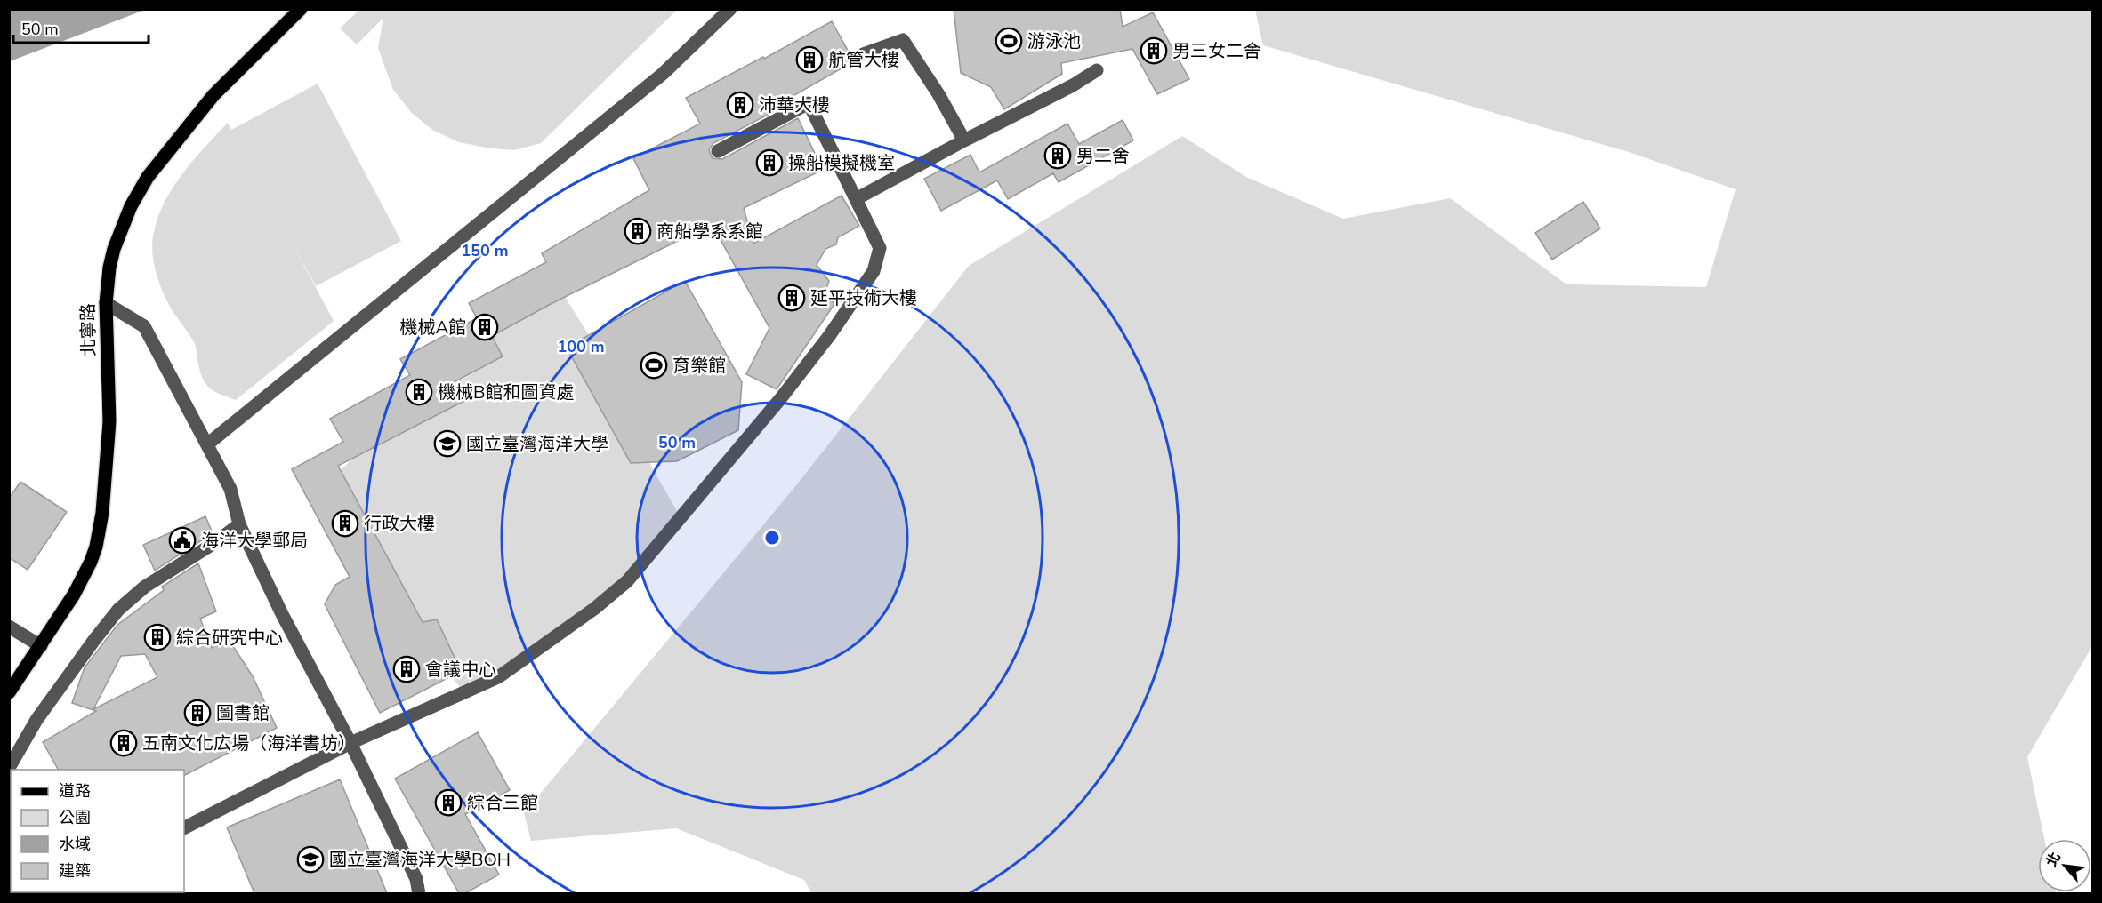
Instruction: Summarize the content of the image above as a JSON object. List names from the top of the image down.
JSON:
{
  "streets": {
    "main road": ["北寧路"]
  },
  "places": {
    "sports": ["游泳池", "育樂館"],
    "building": [
      "男三女二舍",
      "航管大樓",
      "沛華大樓",
      "男二舍",
      "操船模擬機室",
      "商船學系系館",
      "延平技術大樓",
      "機械A館",
      "機械B館和圖資處",
      "行政大樓",
      "綜合研究中心",
      "會議中心",
      "圖書館",
      "五南文化広場（海洋書坊）",
      "綜合三館"
    ],
    "school or university": ["國立臺灣海洋大學", "國立臺灣海洋大學BOH"],
    "public building": ["海洋大學郵局"]
  },
  "legend": [
    "道路",
    "公園",
    "水域",
    "建築"
  ],
  "scale_bar": "50 m",
  "north": "top left",
  "rings": ["150 m", "100 m", "50 m"]
}
